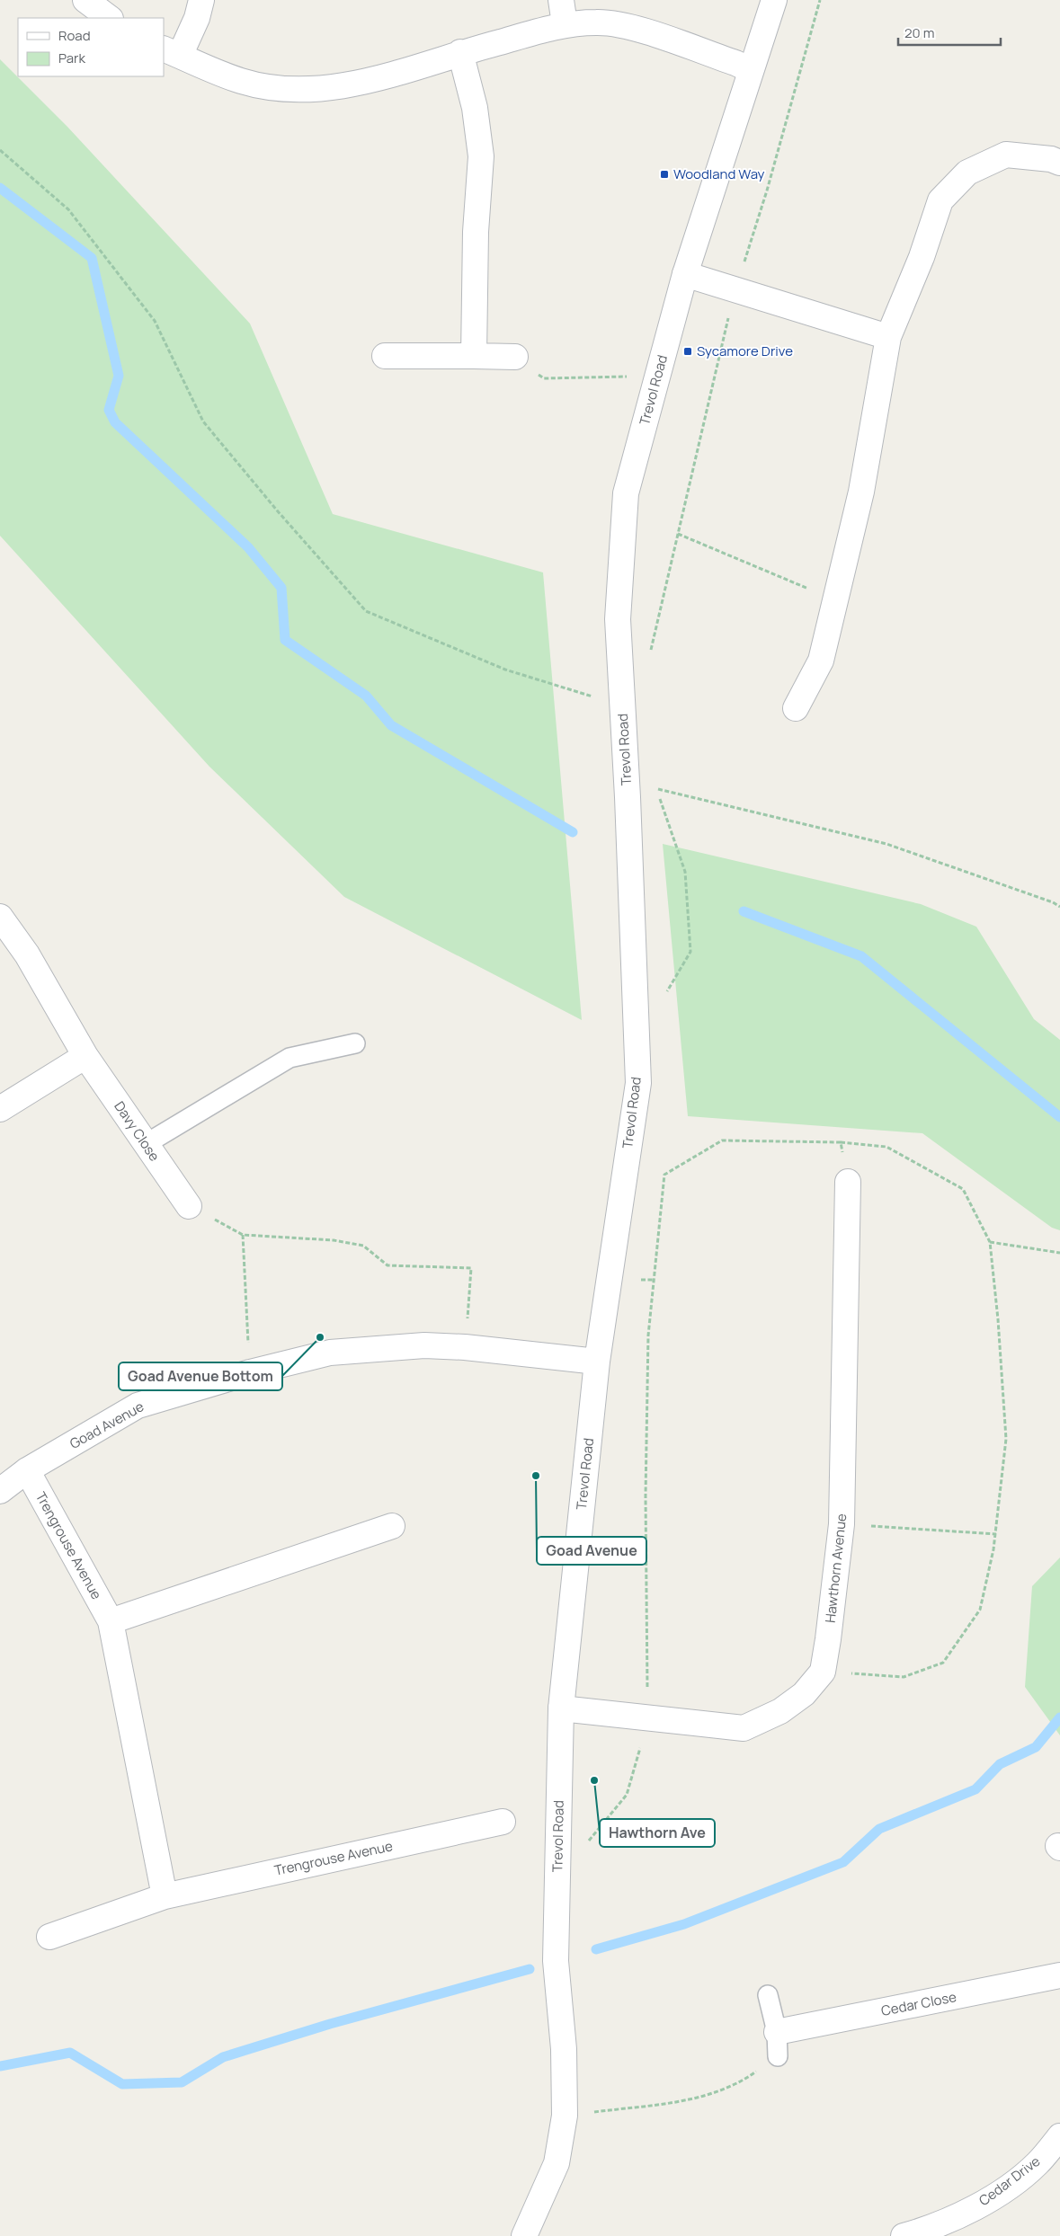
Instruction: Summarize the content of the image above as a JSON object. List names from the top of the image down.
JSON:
{
  "streets": {
    "street": [
      "Trevol Road",
      "Davy Close",
      "Goad Avenue",
      "Trengrouse Avenue",
      "Hawthorn Avenue",
      "Cedar Close",
      "Cedar Drive"
    ]
  },
  "crossings": [
    ["Trevol Road", "Goad Avenue"],
    ["Goad Avenue", "Trengrouse Avenue"]
  ],
  "places": {
    "transit": ["Woodland Way", "Sycamore Drive"],
    "other": ["Goad Avenue Bottom", "Goad Avenue", "Hawthorn Ave"]
  },
  "legend": ["Road", "Park"],
  "scale_bar": "20 m"
}
